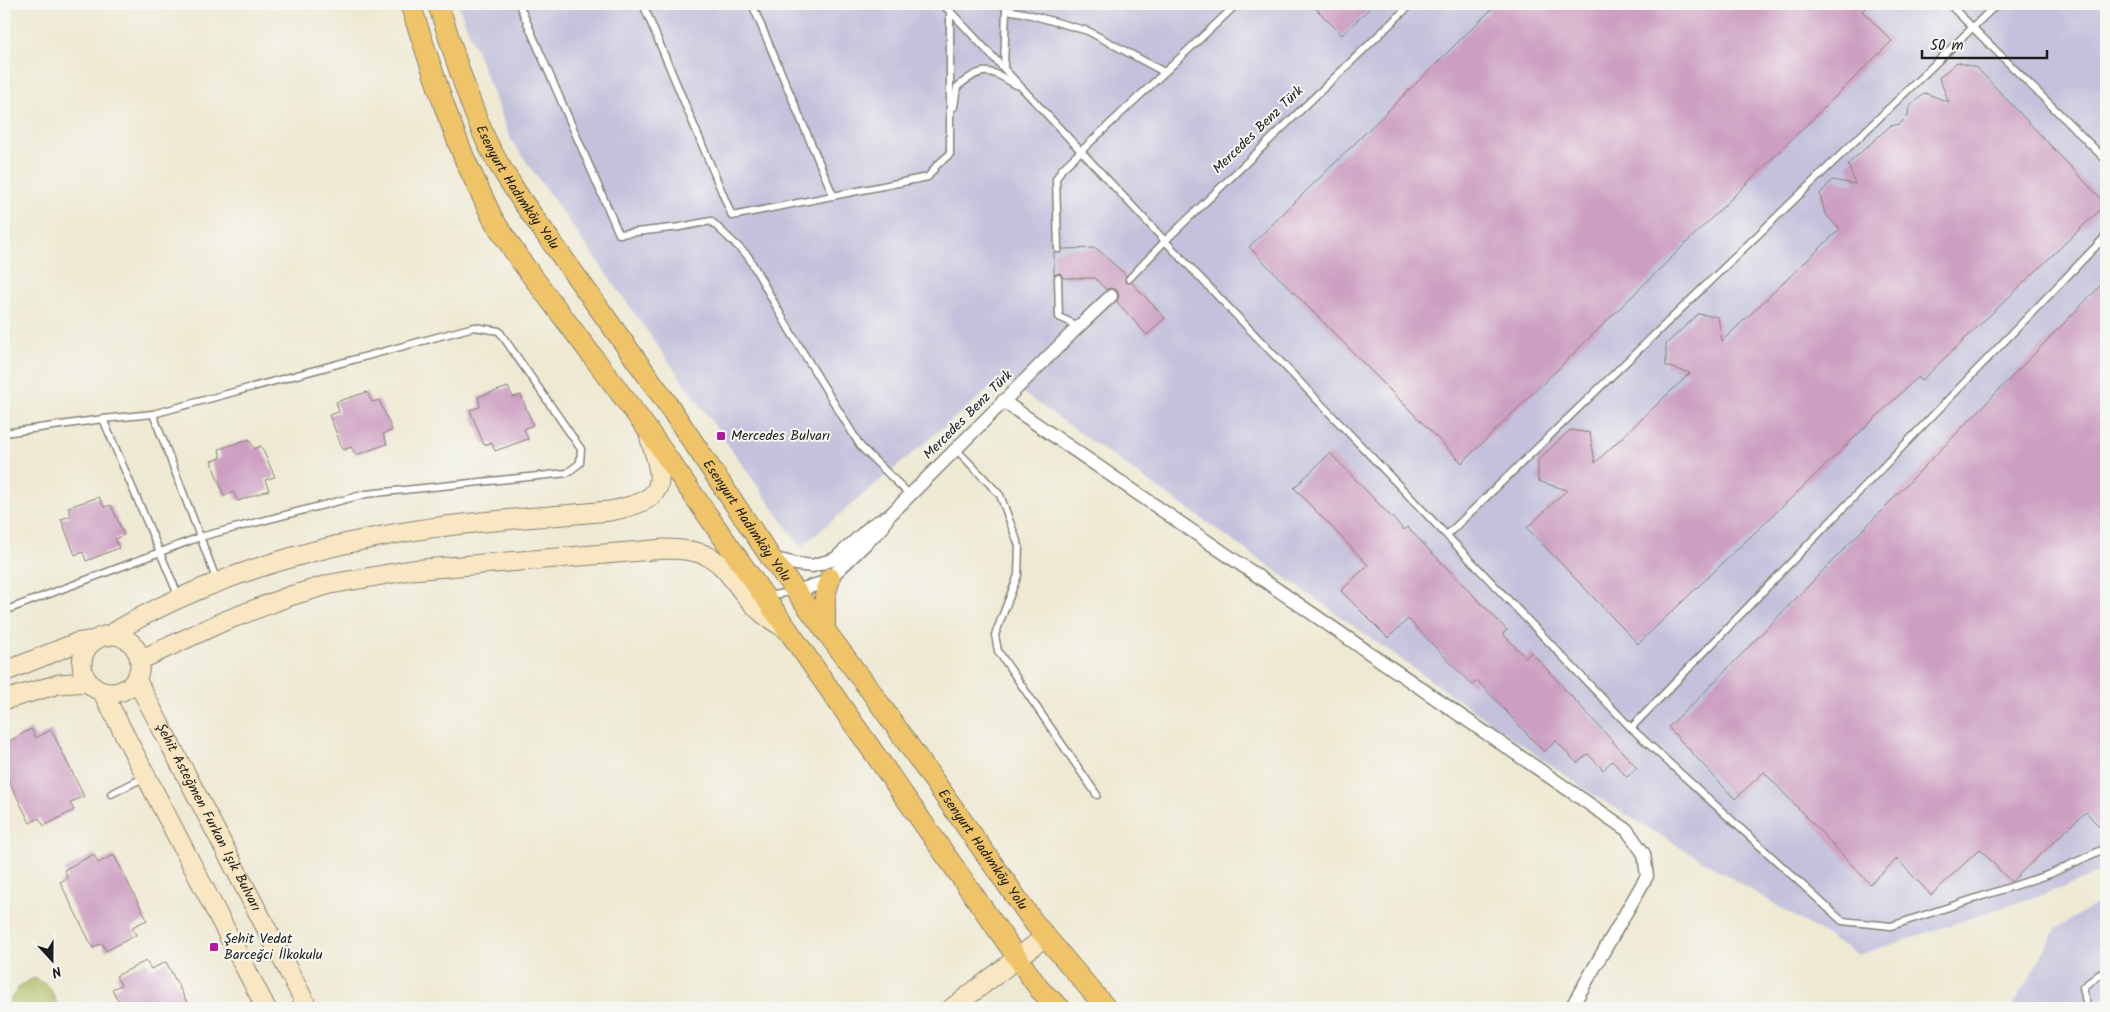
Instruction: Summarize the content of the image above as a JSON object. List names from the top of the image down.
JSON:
{
  "streets": {
    "main road": ["Esenyurt Hadımköy Yolu", "Şehit Asteğmen Furkan Işık Bulvarı"],
    "street": ["Mercedes Benz Türk"]
  },
  "crossings": [
    ["Mercedes Benz Türk", "Esenyurt Hadımköy Yolu"]
  ],
  "places": {
    "transit": ["Mercedes Bulvarı", "Şehit Vedat Barceğci İlkokulu"]
  },
  "scale_bar": "50 m",
  "north": "bottom"
}
